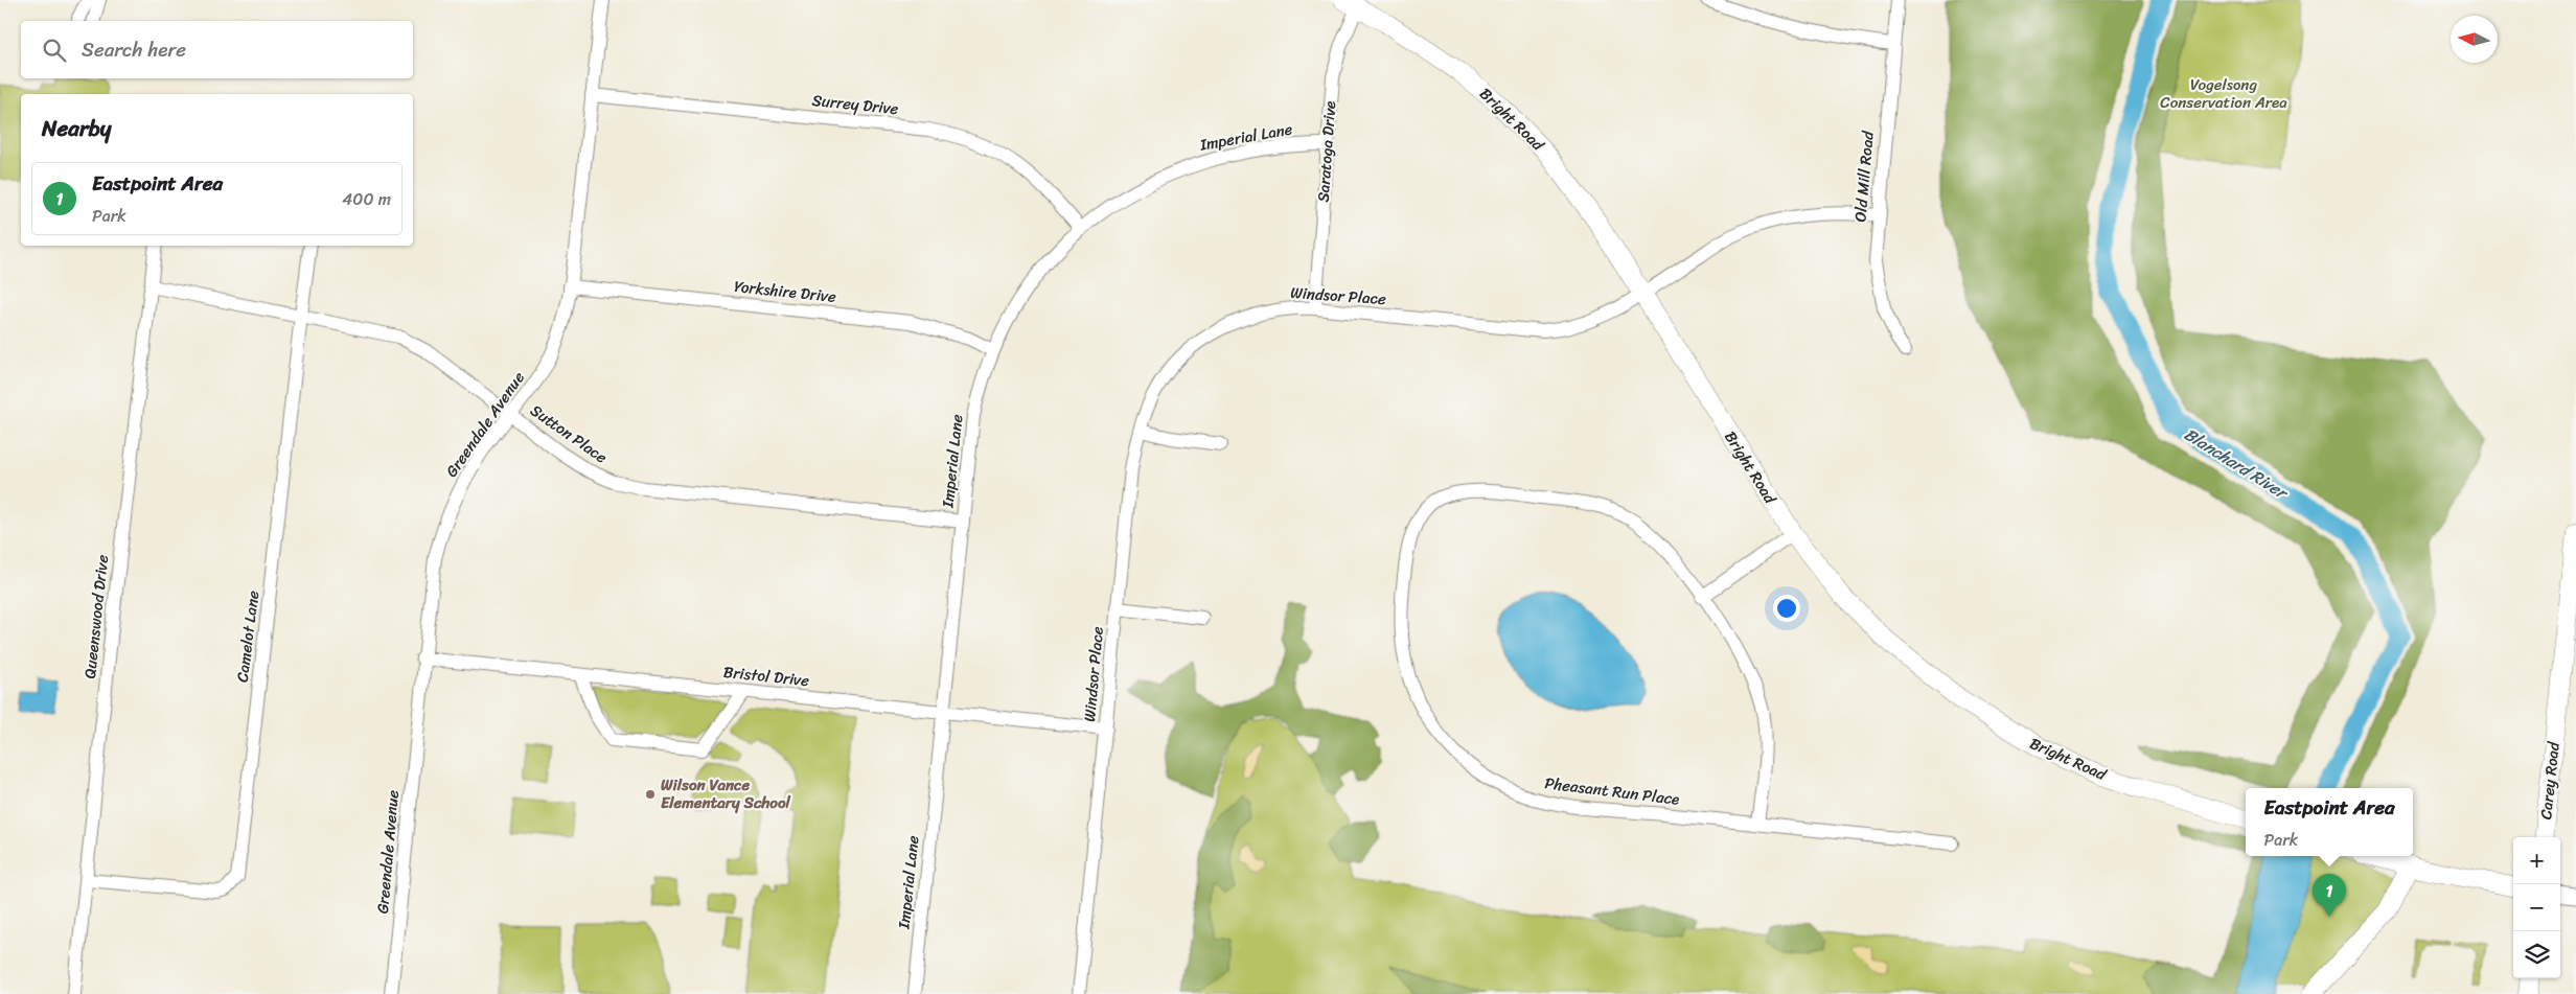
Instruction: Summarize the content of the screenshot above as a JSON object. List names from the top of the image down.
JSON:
{
  "streets": {
    "main road": ["Bright Road", "Carey Road"],
    "street": [
      "Surrey Drive",
      "Imperial Lane",
      "Saratoga Drive",
      "Old Mill Road",
      "Yorkshire Drive",
      "Windsor Place",
      "Greendale Avenue",
      "Sutton Place",
      "Queenswood Drive",
      "Camelot Lane",
      "Bristol Drive",
      "Pheasant Run Place"
    ]
  },
  "crossings": [
    ["Surrey Drive", "Imperial Lane"],
    ["Surrey Drive", "Greendale Avenue"],
    ["Bright Road", "Saratoga Drive"],
    ["Bright Road", "Windsor Place"],
    ["Imperial Lane", "Saratoga Drive"],
    ["Imperial Lane", "Yorkshire Drive"],
    ["Imperial Lane", "Sutton Place"],
    ["Imperial Lane", "Bristol Drive"],
    ["Saratoga Drive", "Windsor Place"],
    ["Old Mill Road", "Windsor Place"],
    ["Yorkshire Drive", "Greendale Avenue"],
    ["Windsor Place", "Bristol Drive"],
    ["Greendale Avenue", "Sutton Place"],
    ["Greendale Avenue", "Bristol Drive"],
    ["Sutton Place", "Queenswood Drive"],
    ["Sutton Place", "Camelot Lane"],
    ["Queenswood Drive", "Camelot Lane"]
  ],
  "water": ["Blanchard River"],
  "parks": ["Vogelsong Conservation Area"],
  "places": ["Wilson Vance Elementary School"],
  "north": "left",
  "page": {
    "search": "Search here",
    "heading": "Nearby",
    "list": [
      {
        "mark": "1",
        "name": "Eastpoint Area",
        "note": "Park",
        "value": "400 m"
      }
    ],
    "popup": ["Eastpoint Area", "Park"],
    "map_buttons": ["+", "−"],
    "pins": "1"
  }
}
